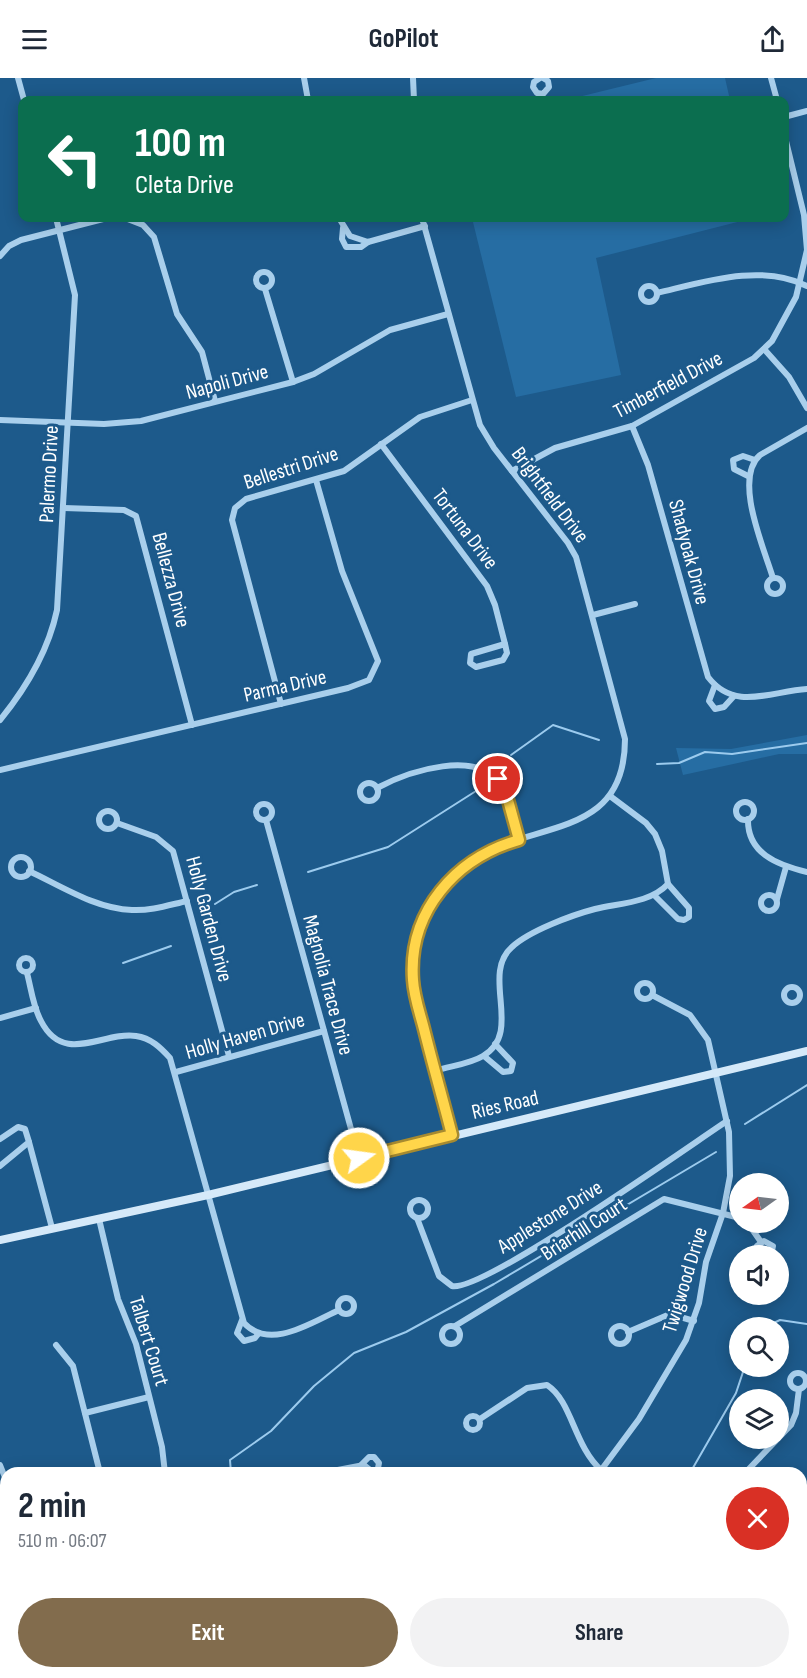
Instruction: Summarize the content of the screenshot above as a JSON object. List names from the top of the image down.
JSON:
{
  "streets": {
    "street": [
      "Napoli Drive",
      "Timberfield Drive",
      "Bellestri Drive",
      "Palermo Drive",
      "Brightfield Drive",
      "Tortuna Drive",
      "Shadyoak Drive",
      "Bellezza Drive",
      "Parma Drive",
      "Holly Garden Drive",
      "Magnolia Trace Drive",
      "Holly Haven Drive",
      "Ries Road",
      "Applestone Drive",
      "Briarhill Court",
      "Twigwood Drive",
      "Talbert Court"
    ]
  },
  "crossings": [
    ["Napoli Drive", "Palermo Drive"],
    ["Napoli Drive", "Brightfield Drive"],
    ["Timberfield Drive", "Brightfield Drive"],
    ["Timberfield Drive", "Shadyoak Drive"],
    ["Bellestri Drive", "Brightfield Drive"],
    ["Bellestri Drive", "Tortuna Drive"],
    ["Bellestri Drive", "Parma Drive"],
    ["Palermo Drive", "Bellezza Drive"],
    ["Bellezza Drive", "Parma Drive"],
    ["Holly Garden Drive", "Holly Haven Drive"],
    ["Magnolia Trace Drive", "Holly Haven Drive"],
    ["Magnolia Trace Drive", "Ries Road"],
    ["Ries Road", "Twigwood Drive"],
    ["Ries Road", "Talbert Court"],
    ["Applestone Drive", "Twigwood Drive"],
    ["Briarhill Court", "Twigwood Drive"]
  ],
  "north": "left",
  "page": {
    "header": "GoPilot",
    "turn": ["100 m", "Cleta Drive"],
    "heading": ["2 min", "510 m · 06:07"],
    "buttons": ["Exit", "Share"]
  }
}
